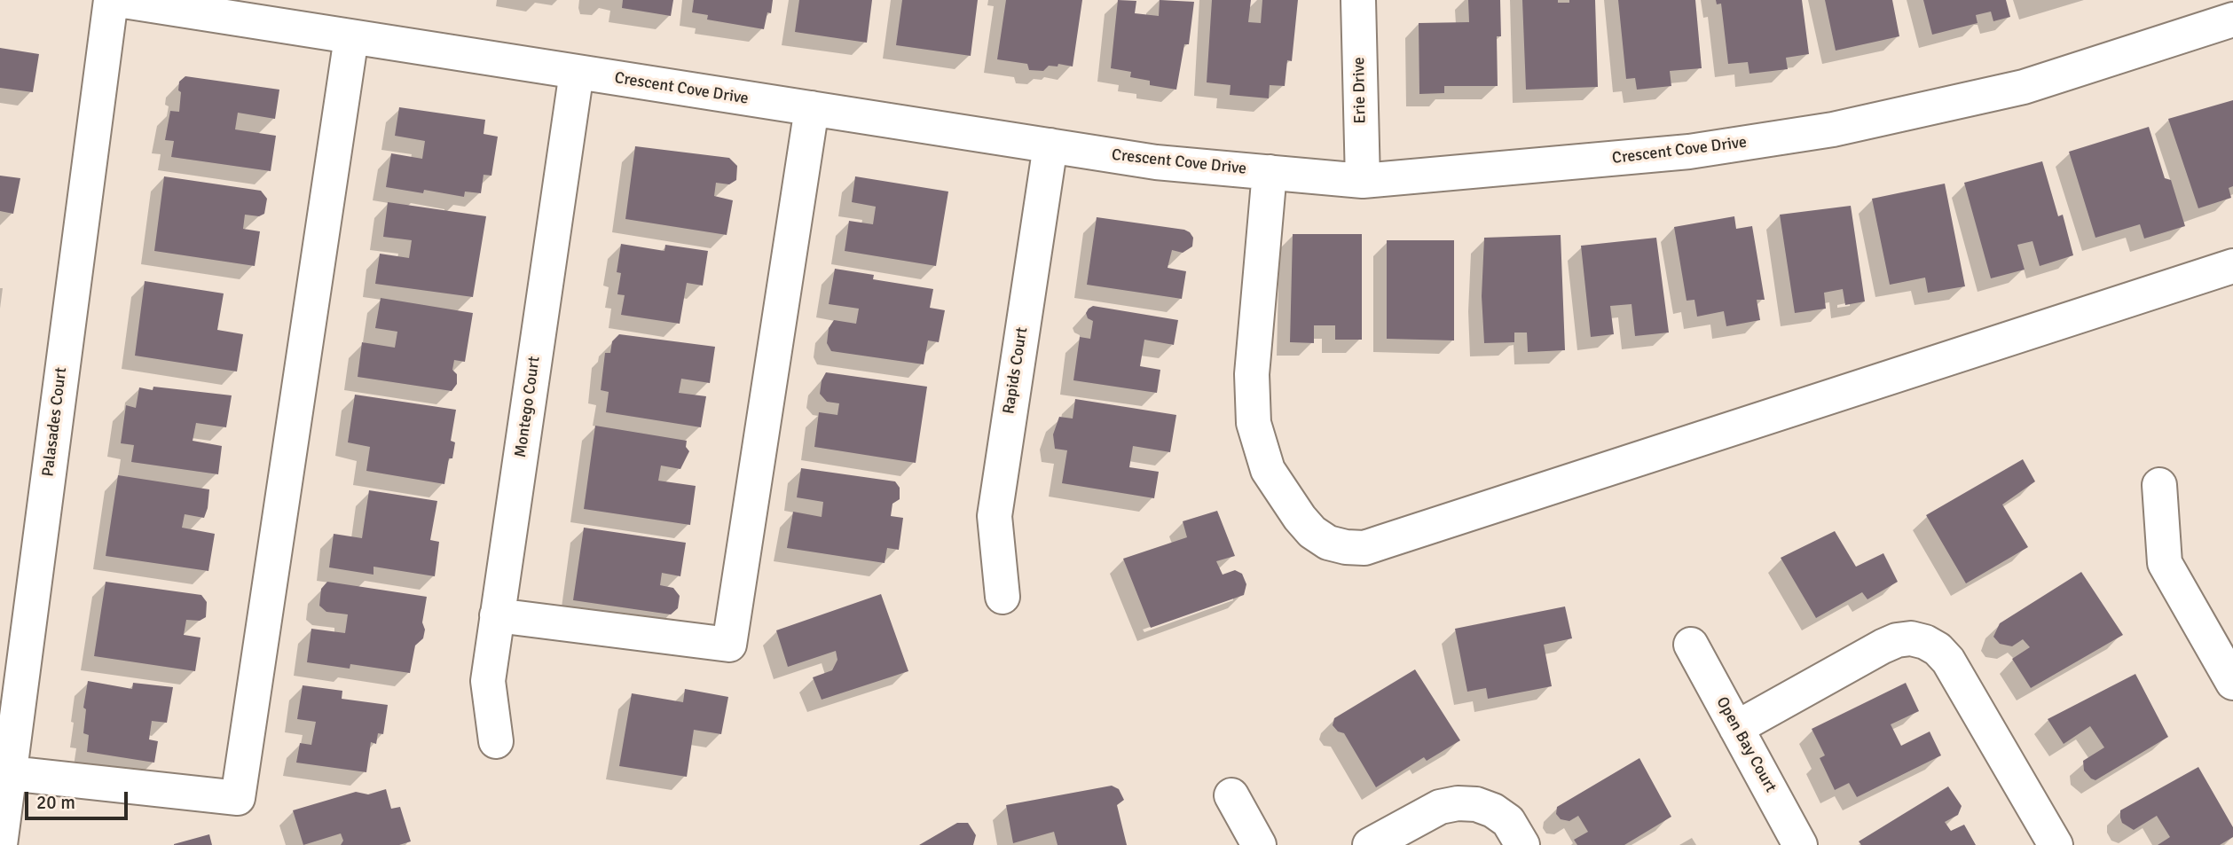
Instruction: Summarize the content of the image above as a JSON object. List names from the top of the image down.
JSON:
{
  "streets": {
    "street": [
      "Crescent Cove Drive",
      "Erie Drive",
      "Rapids Court",
      "Montego Court",
      "Palasades Court",
      "Open Bay Court"
    ]
  },
  "crossings": [
    ["Crescent Cove Drive", "Erie Drive"],
    ["Crescent Cove Drive", "Rapids Court"],
    ["Crescent Cove Drive", "Montego Court"]
  ],
  "scale_bar": "20 m"
}
